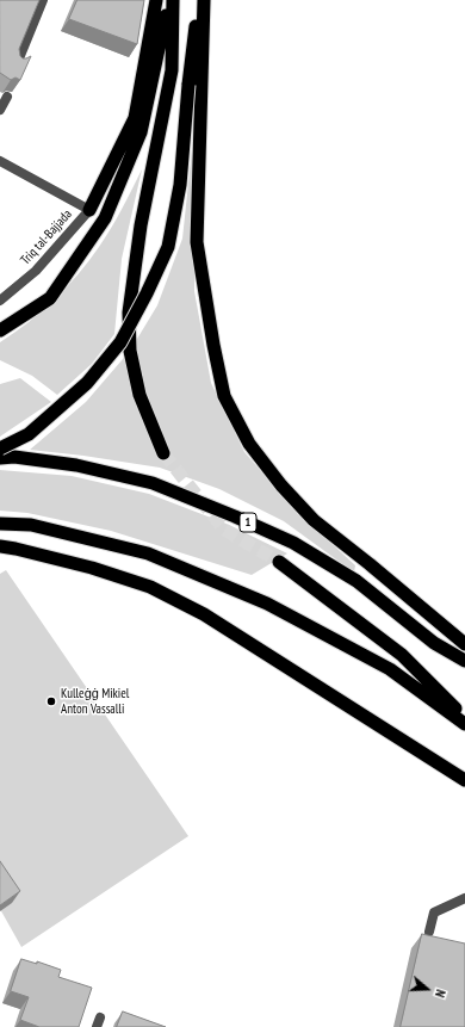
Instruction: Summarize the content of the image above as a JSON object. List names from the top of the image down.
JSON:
{
  "streets": {
    "highway": ["1"],
    "street": ["Triq tal-Bajjada"]
  },
  "places": ["Kulleġġ Mikiel Anton Vassalli"],
  "north": "right"
}
